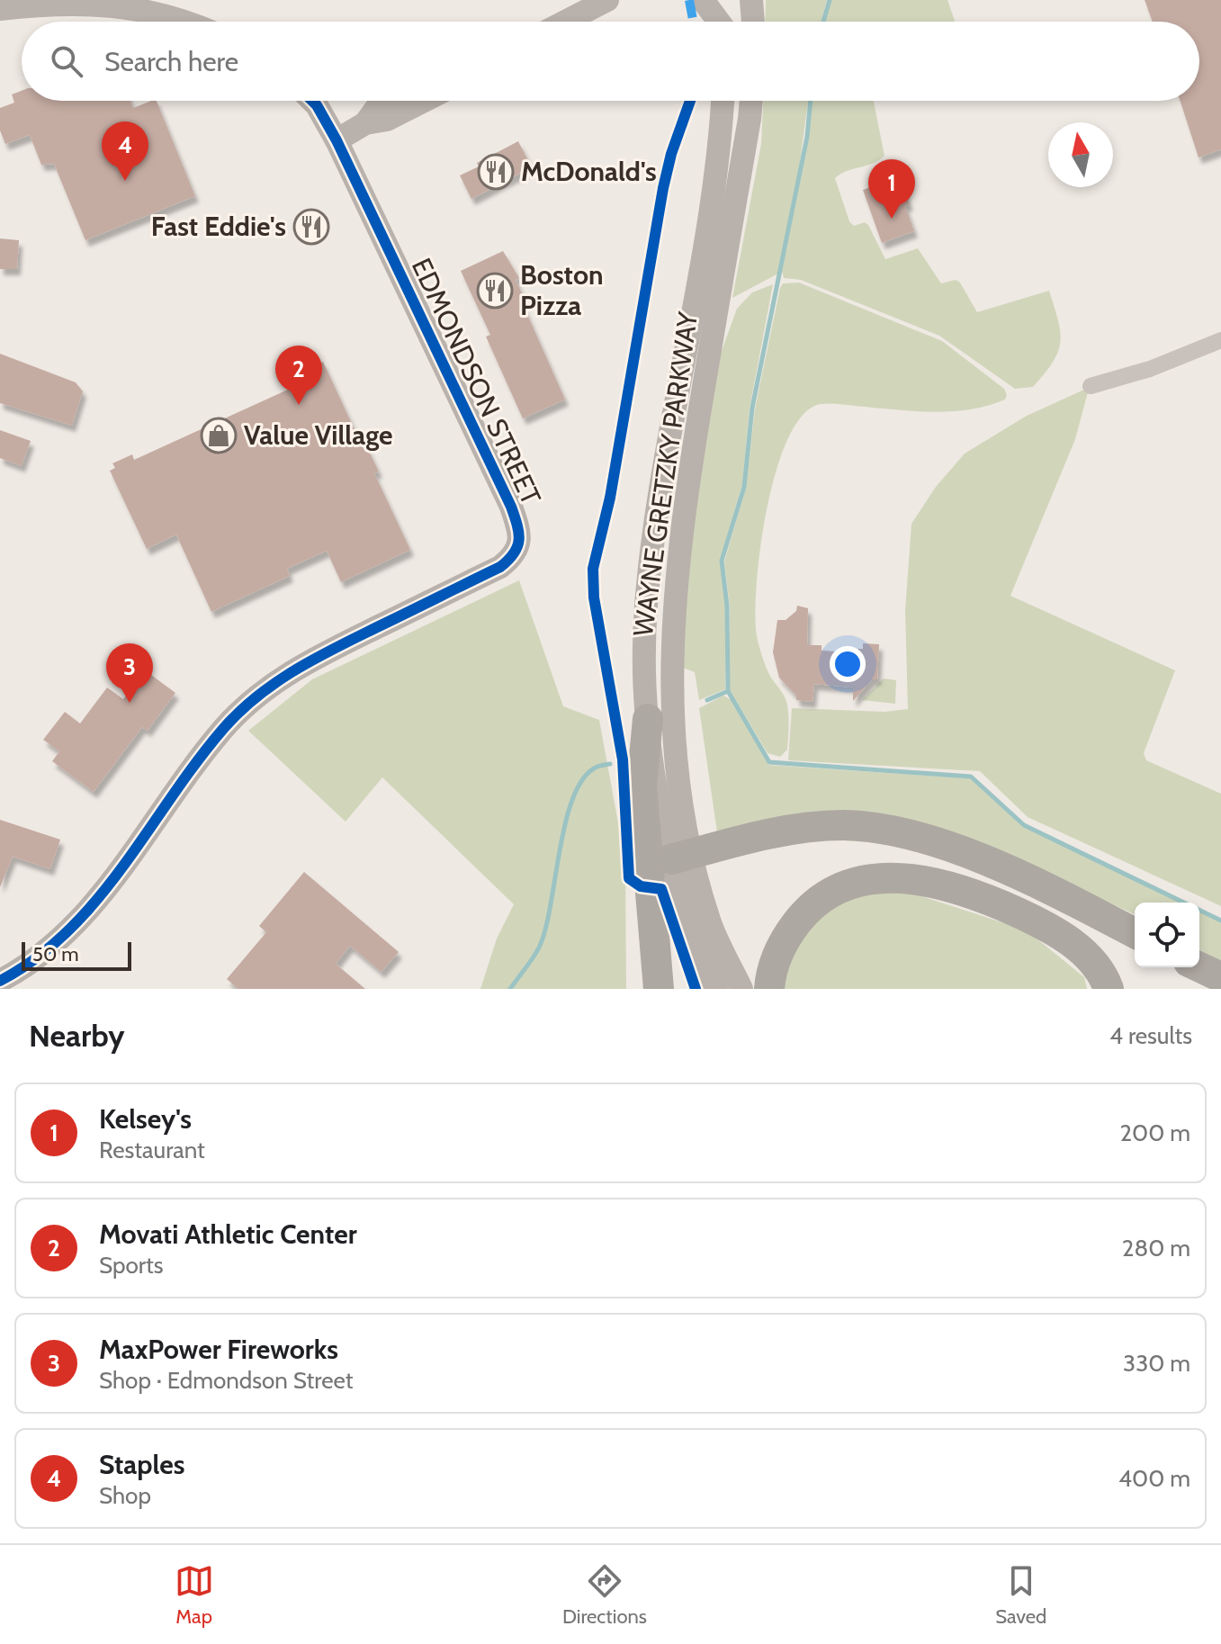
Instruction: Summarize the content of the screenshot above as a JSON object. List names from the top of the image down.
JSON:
{
  "streets": {
    "main road": ["EDMONDSON STREET", "WAYNE GRETZKY PARKWAY"]
  },
  "places": {
    "restaurant": ["McDonald's", "Fast Eddie's", "Boston Pizza"],
    "shop": ["Value Village"]
  },
  "scale_bar": "50 m",
  "north": "top",
  "page": {
    "search": "Search here",
    "pins": [
      "4",
      "1",
      "2",
      "3"
    ],
    "scale": "50 m",
    "heading": ["Nearby", "4 results"],
    "list": [
      {
        "mark": "1",
        "name": "Kelsey's",
        "note": "Restaurant",
        "value": "200 m"
      },
      {
        "mark": "2",
        "name": "Movati Athletic Center",
        "note": "Sports",
        "value": "280 m"
      },
      {
        "mark": "3",
        "name": "MaxPower Fireworks",
        "note": "Shop · Edmondson Street",
        "value": "330 m"
      },
      {
        "mark": "4",
        "name": "Staples",
        "note": "Shop",
        "value": "400 m"
      }
    ],
    "nav": ["Map", "Directions", "Saved"]
  }
}
